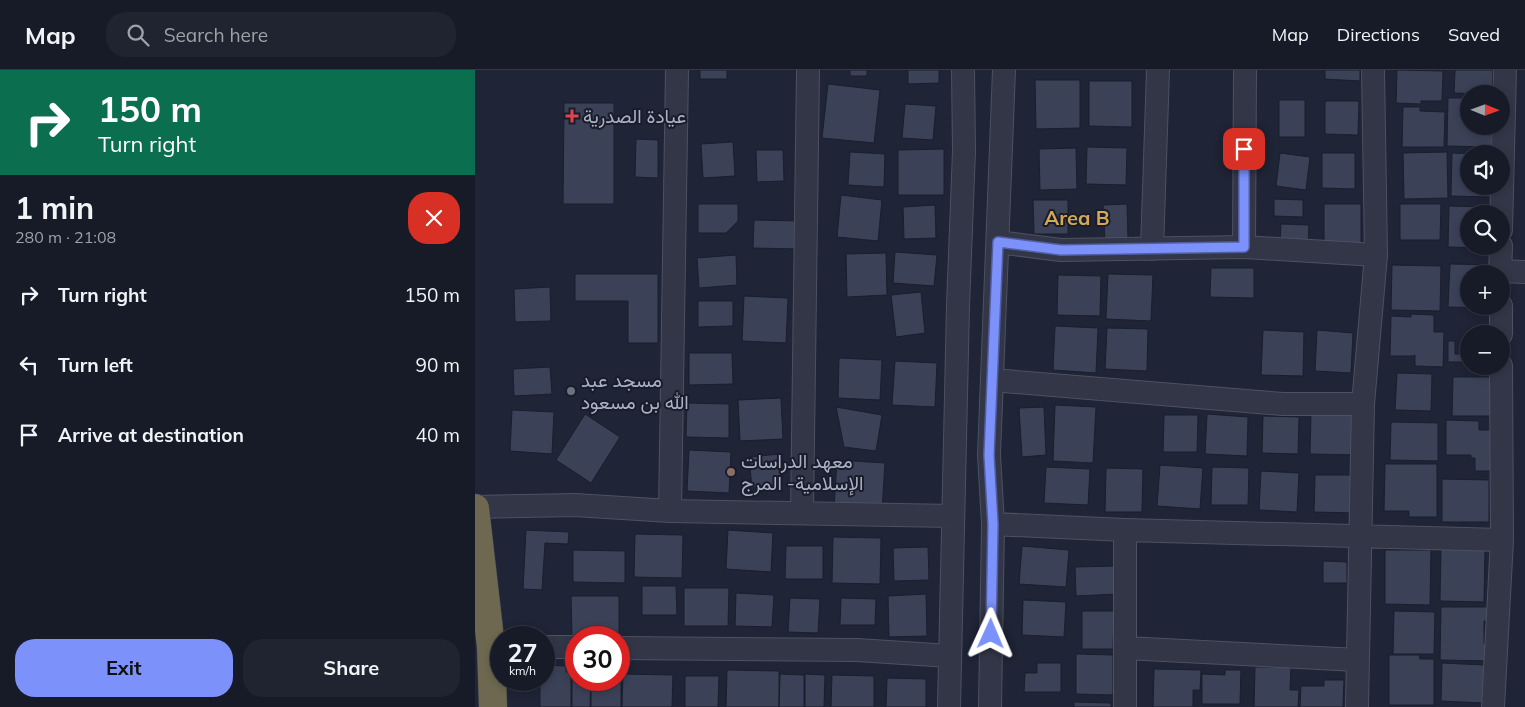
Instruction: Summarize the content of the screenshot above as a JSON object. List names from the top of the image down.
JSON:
{
  "districts": ["Area B"],
  "places": {
    "health": ["عيادة الصدرية"],
    "other": ["مسجد عبد الله بن مسعود", "معهد الدراسات الإسلامية- المرج"]
  },
  "north": "right",
  "page": {
    "header": "Map",
    "search": "Search here",
    "nav": ["Map", "Directions", "Saved"],
    "turn": ["150 m", "Turn right"],
    "map_buttons": ["+", "−"],
    "heading": ["1 min", "280 m · 21:08"],
    "list": [
      {
        "name": "Turn right",
        "value": "150 m"
      },
      {
        "name": "Turn left",
        "value": "90 m"
      },
      {
        "name": "Arrive at destination",
        "value": "40 m"
      }
    ],
    "speed": "27 km/h",
    "limit": "30",
    "buttons": ["Exit", "Share"]
  }
}
